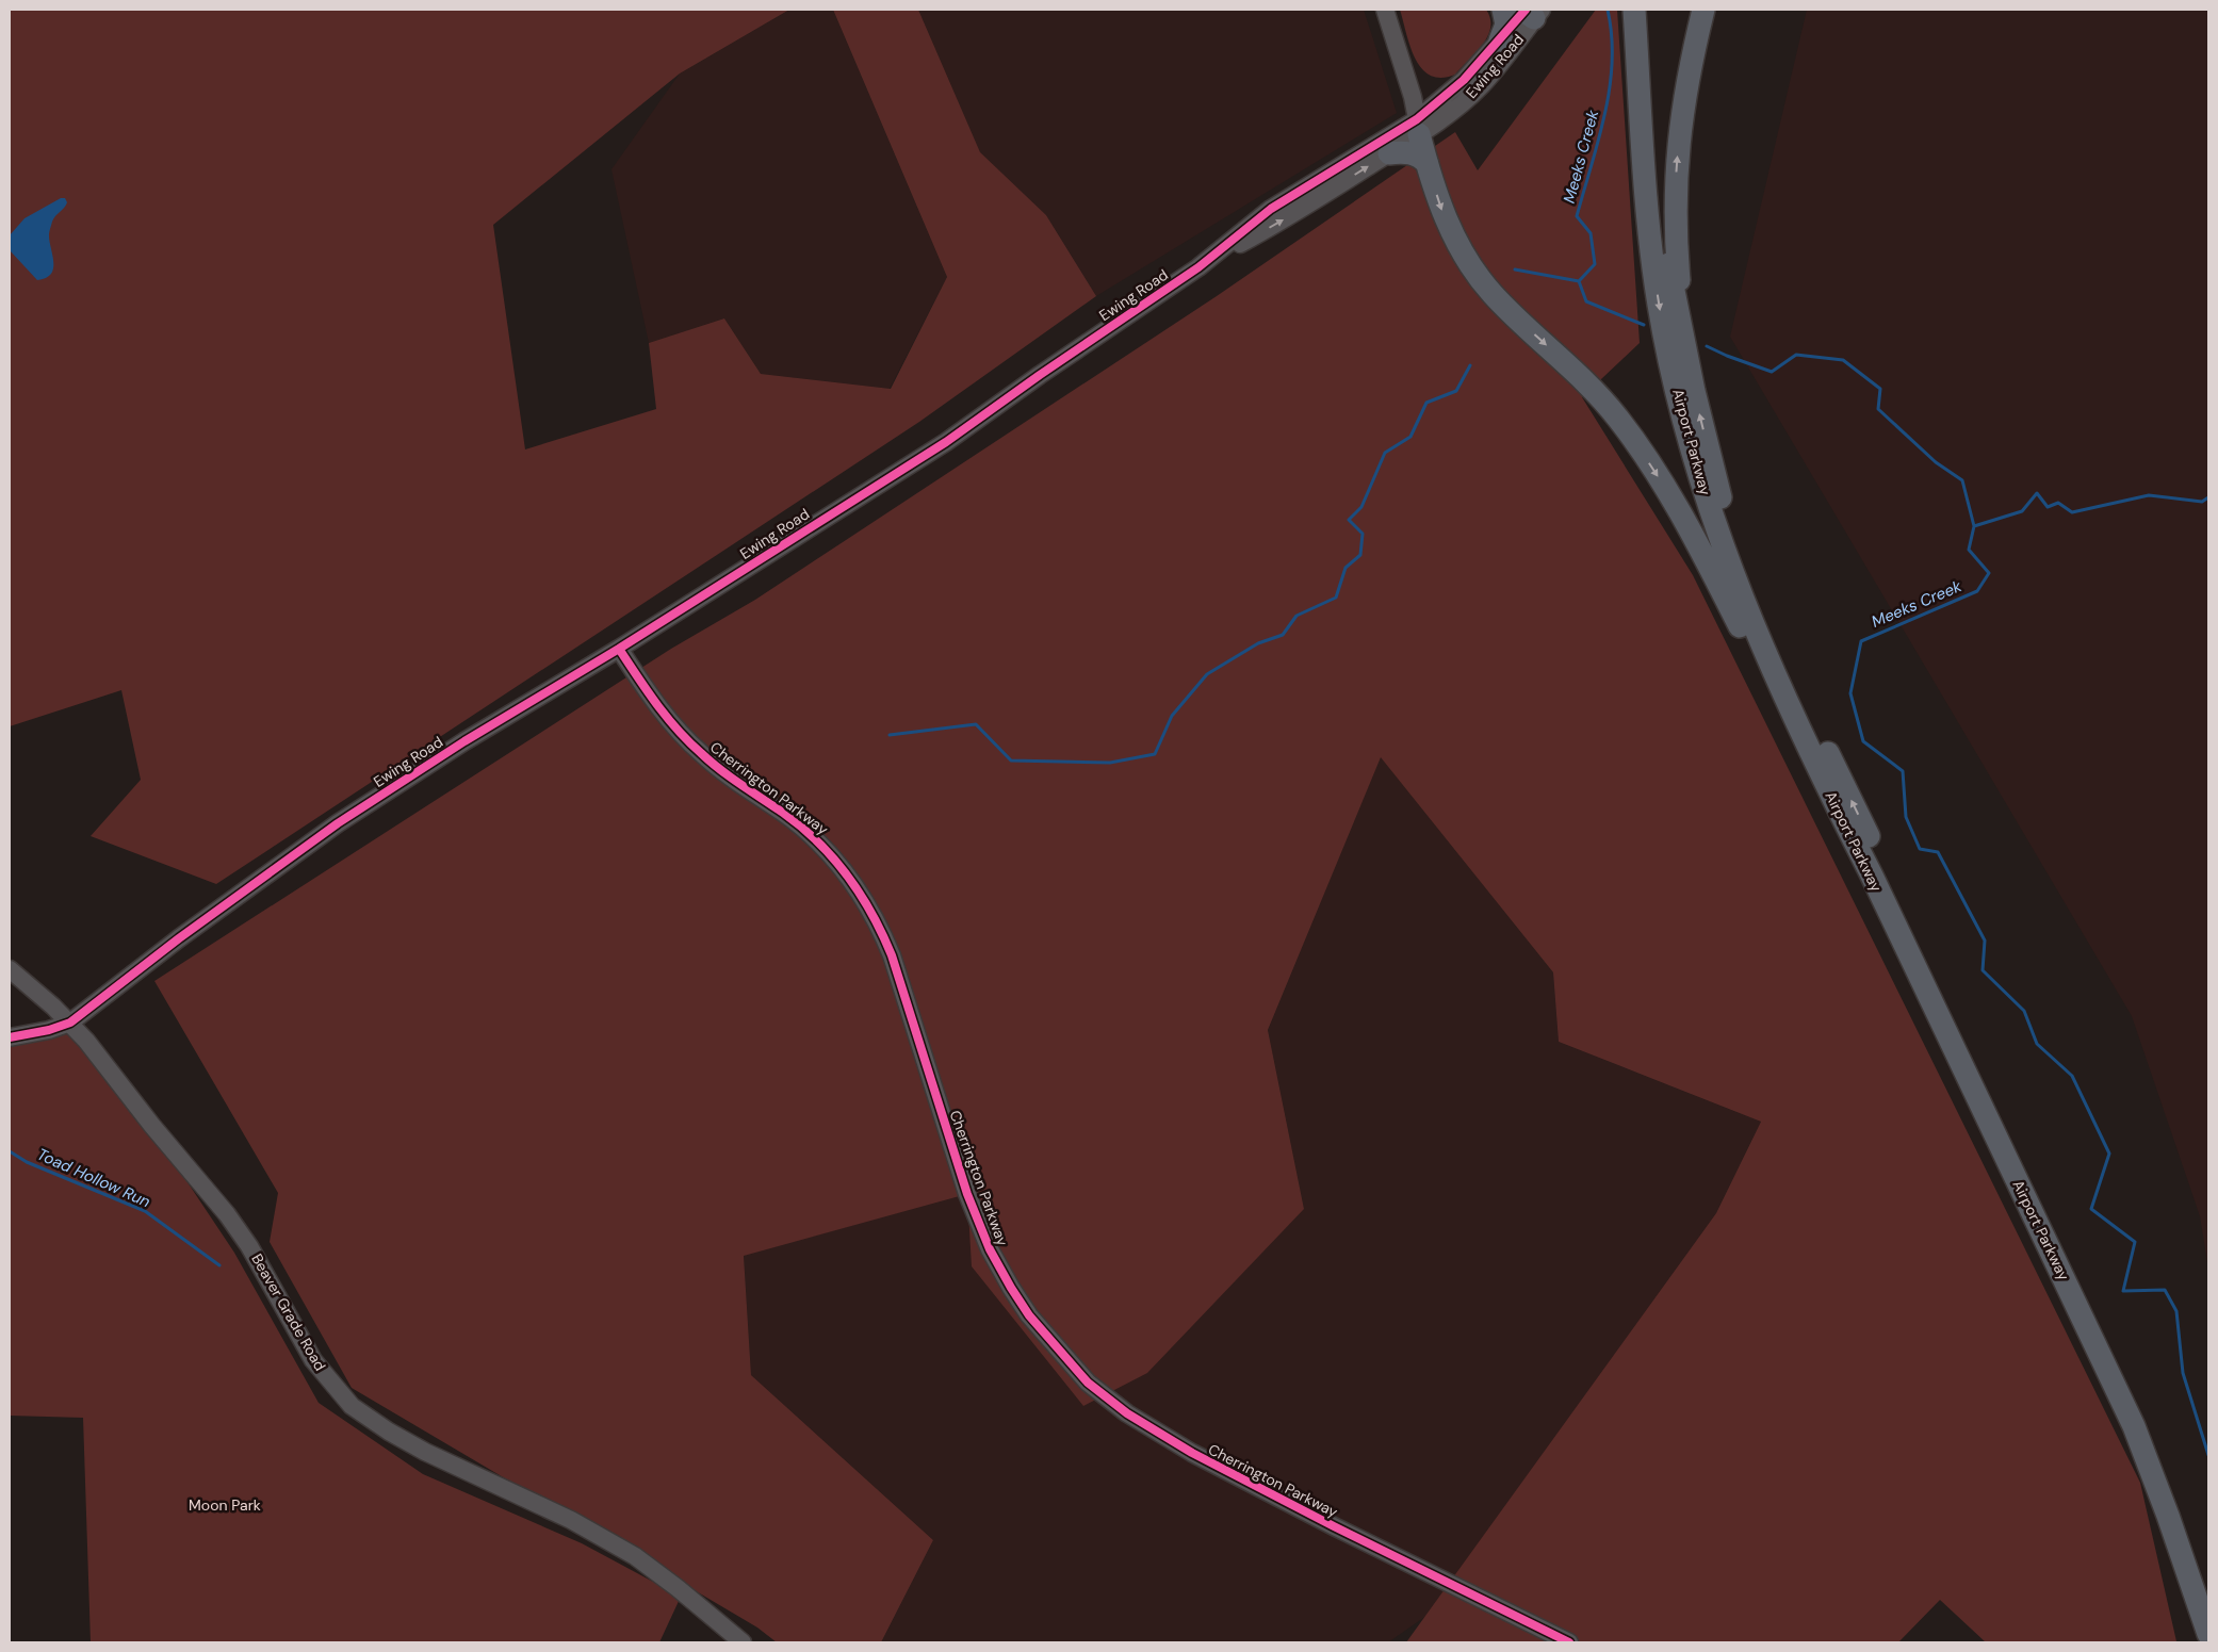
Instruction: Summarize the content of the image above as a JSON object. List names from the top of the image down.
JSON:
{
  "streets": {
    "highway": ["Airport Parkway"],
    "street": ["Ewing Road", "Cherrington Parkway", "Beaver Grade Road"]
  },
  "crossings": [
    ["Ewing Road", "Cherrington Parkway"],
    ["Ewing Road", "Beaver Grade Road"]
  ],
  "water": ["Meeks Creek", "Toad Hollow Run"],
  "parks": ["Moon Park"]
}
